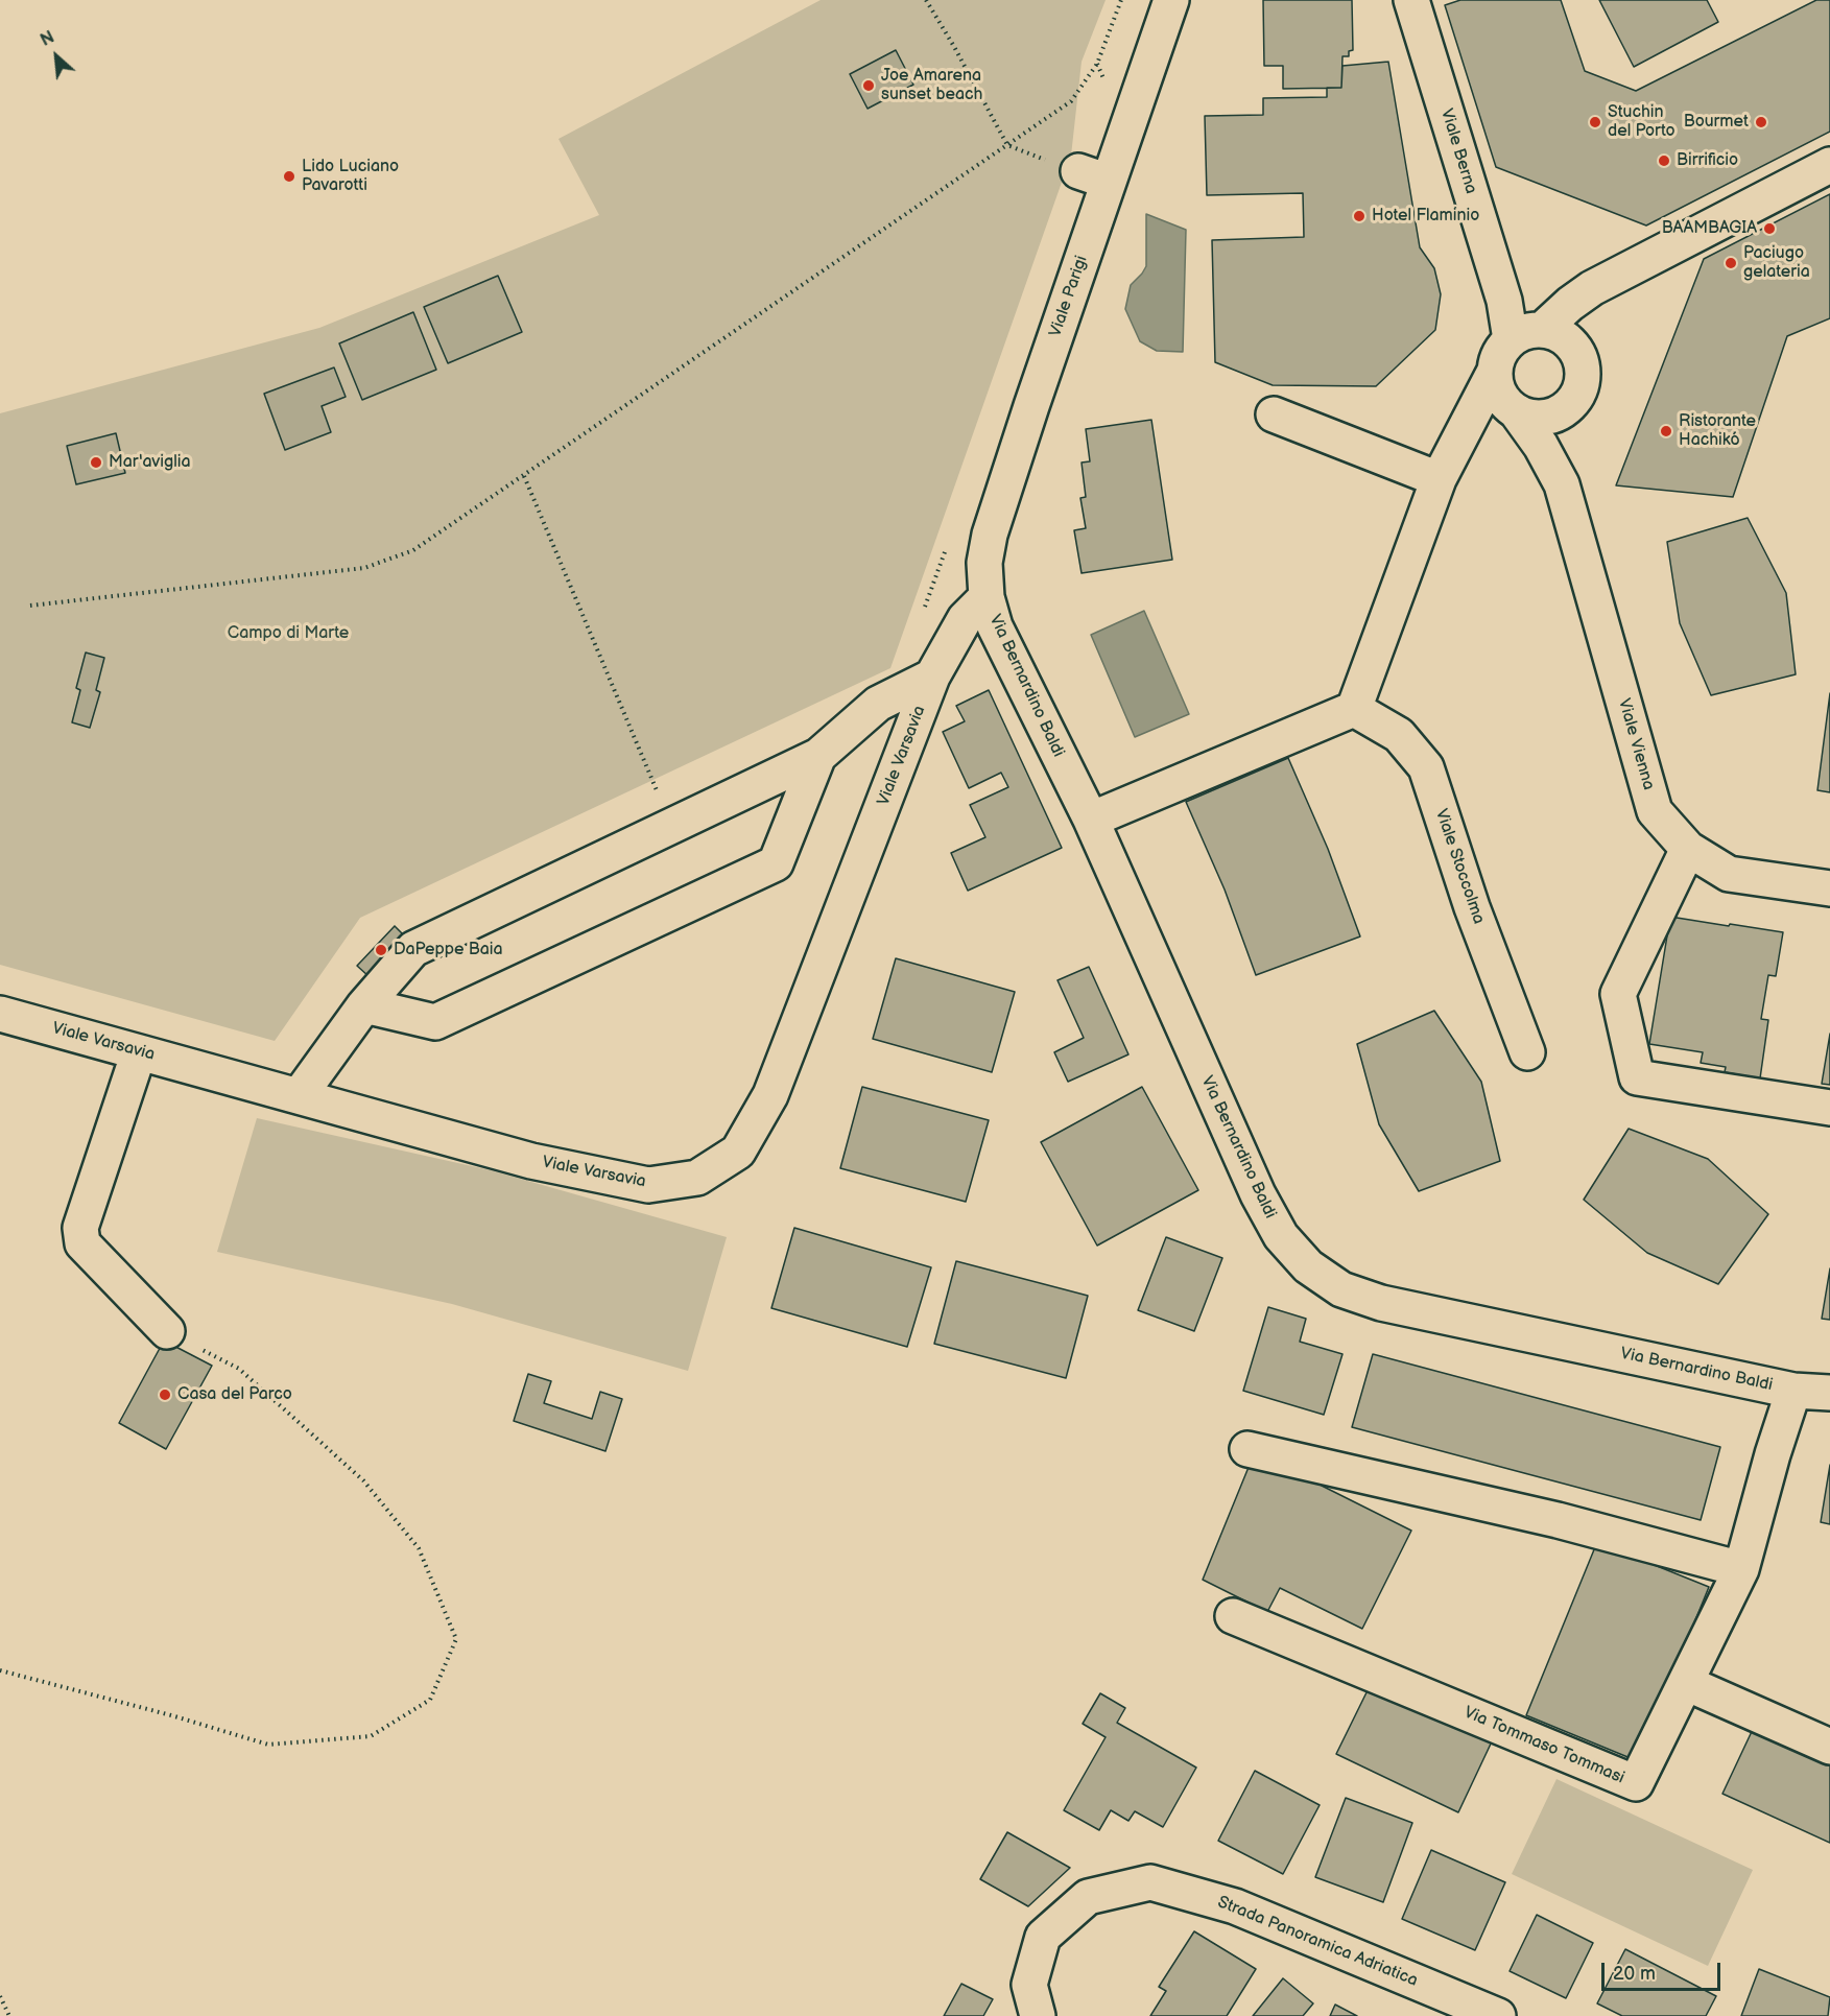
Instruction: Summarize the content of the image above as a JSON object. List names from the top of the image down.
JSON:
{
  "streets": {
    "street": [
      "Viale Berna",
      "Viale Parigi",
      "Via Bernardino Baldi",
      "Viale Vienna",
      "Viale Varsavia",
      "Viale Stoccolma",
      "Via Tommaso Tommasi",
      "Strada Panoramica Adriatica"
    ]
  },
  "crossings": [
    ["Viale Parigi", "Via Bernardino Baldi"],
    ["Viale Parigi", "Viale Varsavia"],
    ["Via Bernardino Baldi", "Viale Varsavia"],
    ["Via Bernardino Baldi", "Via Tommaso Tommasi"]
  ],
  "parks": ["Campo di Marte"],
  "places": [
    "Joe Amarena sunset beach",
    "Stuchin del Porto",
    "Bourmet",
    "Birrificio",
    "Lido Luciano Pavarotti",
    "Hotel Flaminio",
    "BAAMBAGIA",
    "Paciugo gelateria",
    "Ristorante Hachikó",
    "Mar'aviglia",
    "DaPeppe Baia",
    "Casa del Parco"
  ],
  "scale_bar": "20 m",
  "north": "top left"
}
